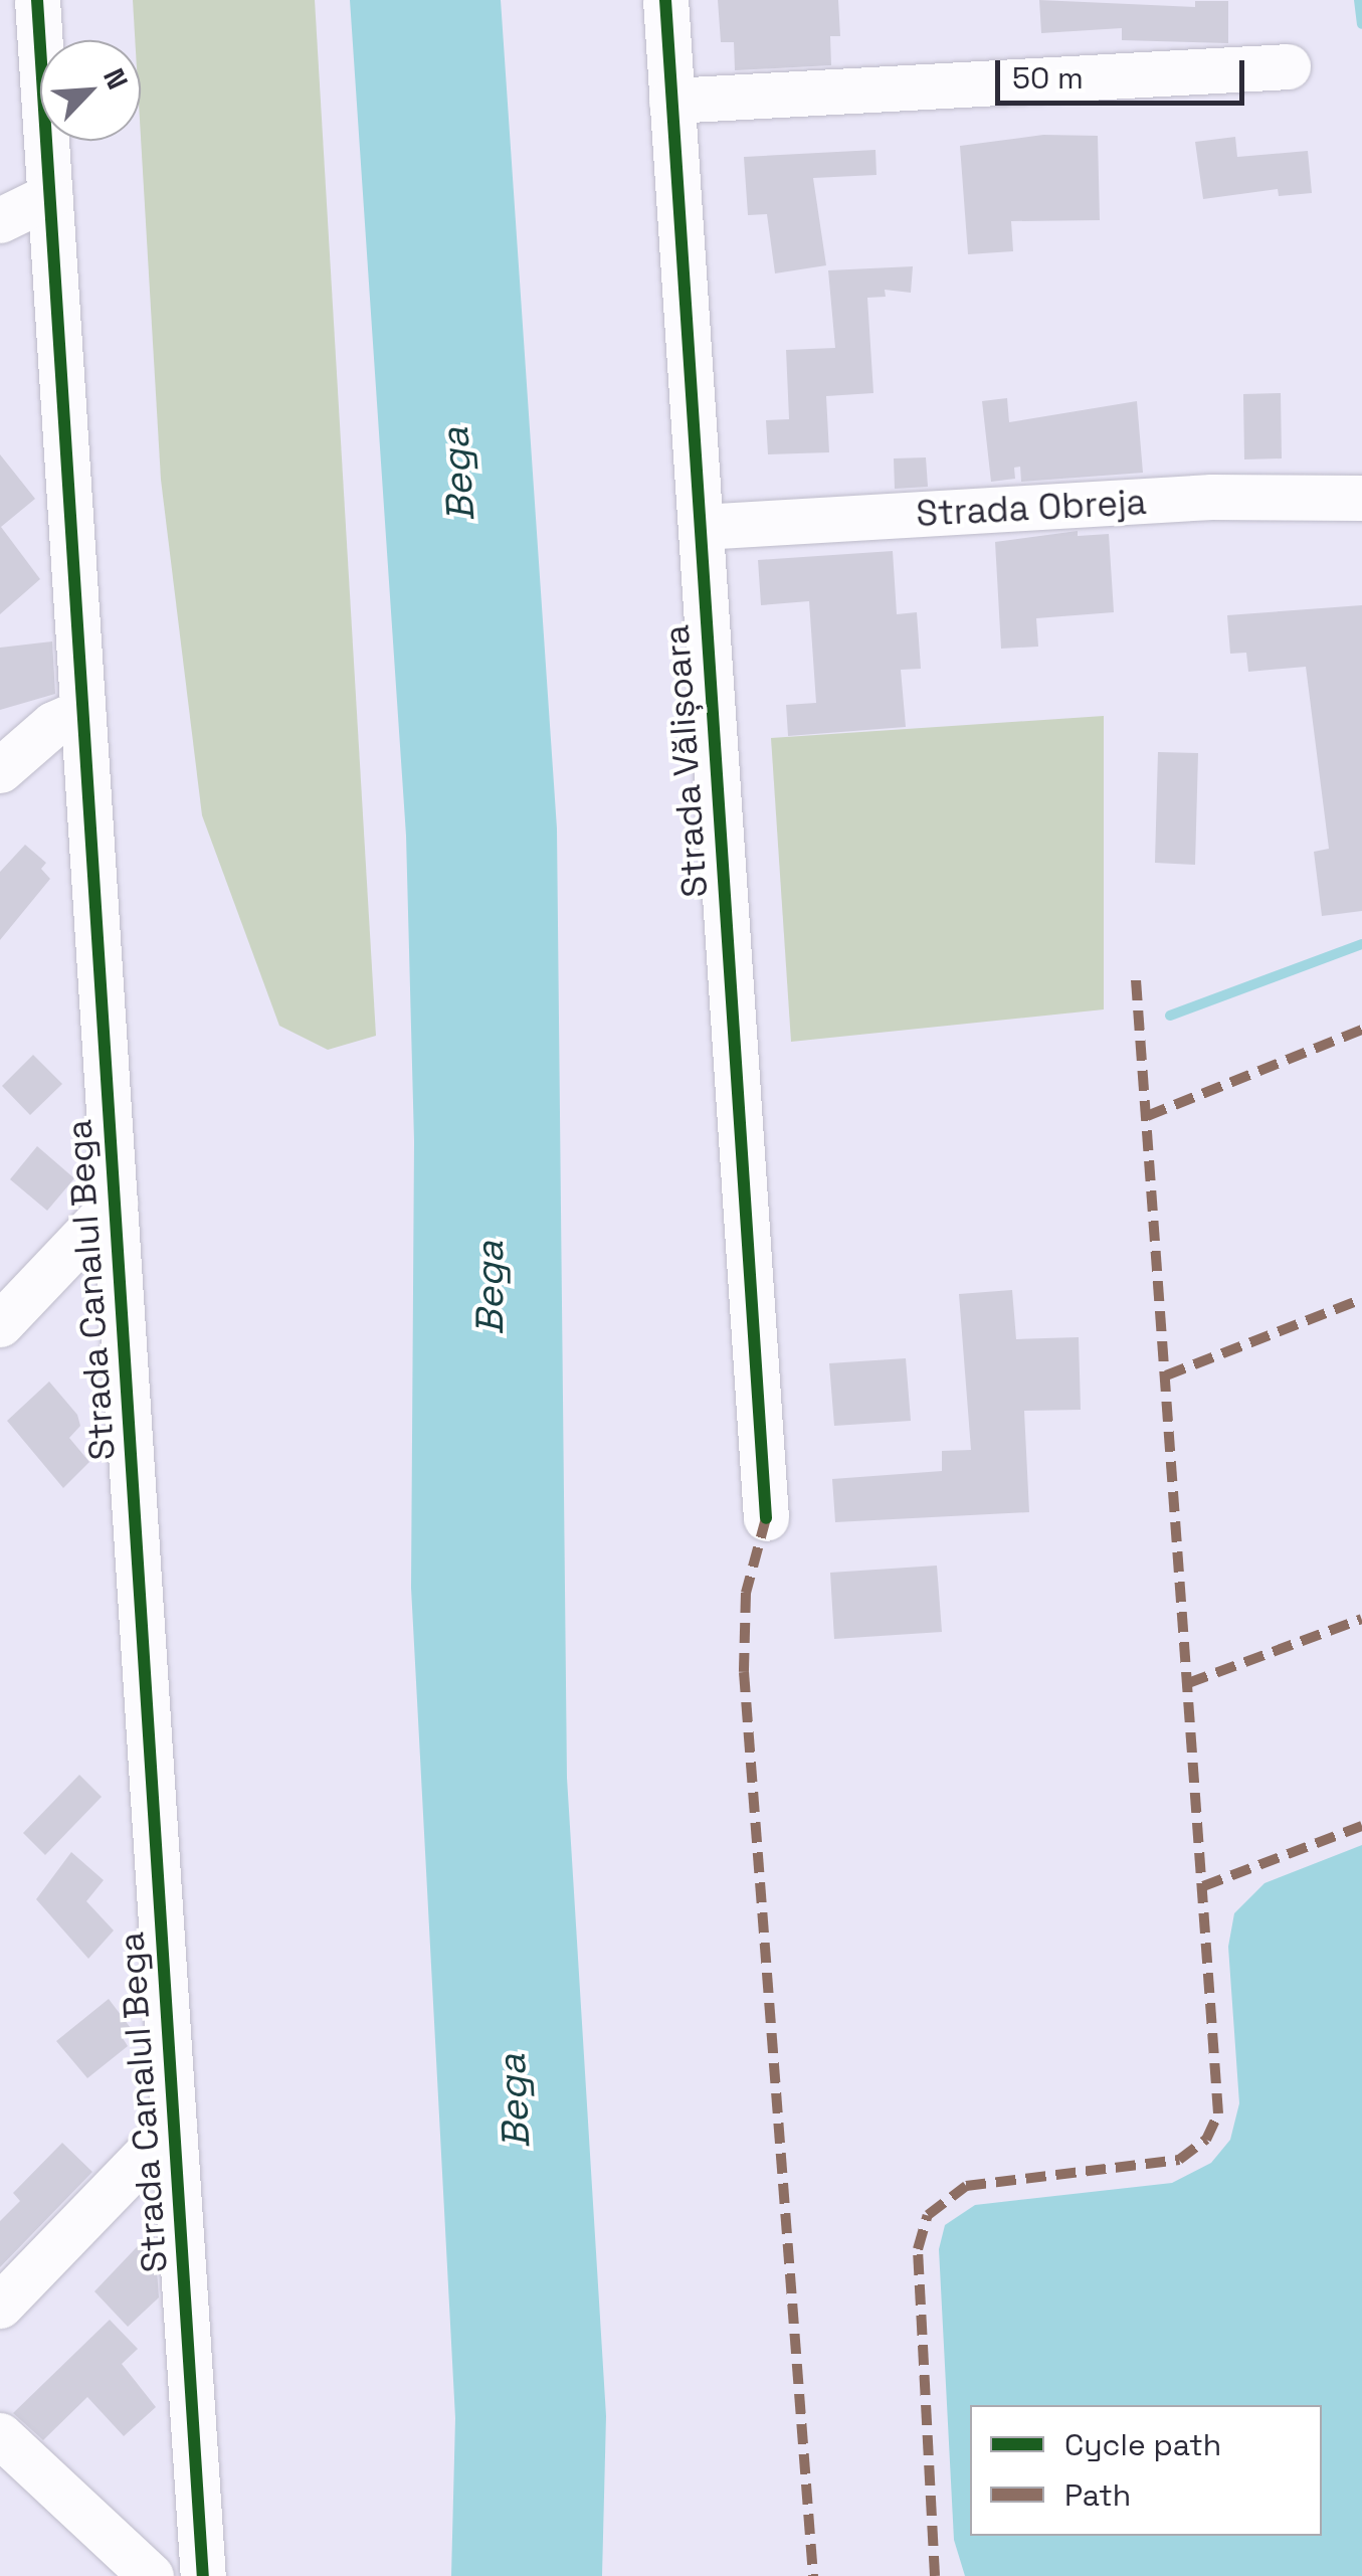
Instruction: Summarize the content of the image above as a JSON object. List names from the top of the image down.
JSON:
{
  "streets": {
    "street": ["Strada Obreja", "Strada Vălișoara", "Strada Canalul Bega"]
  },
  "crossings": [
    ["Strada Obreja", "Strada Vălișoara"]
  ],
  "water": ["Bega"],
  "legend": ["Cycle path", "Path"],
  "scale_bar": "50 m",
  "north": "top right"
}
